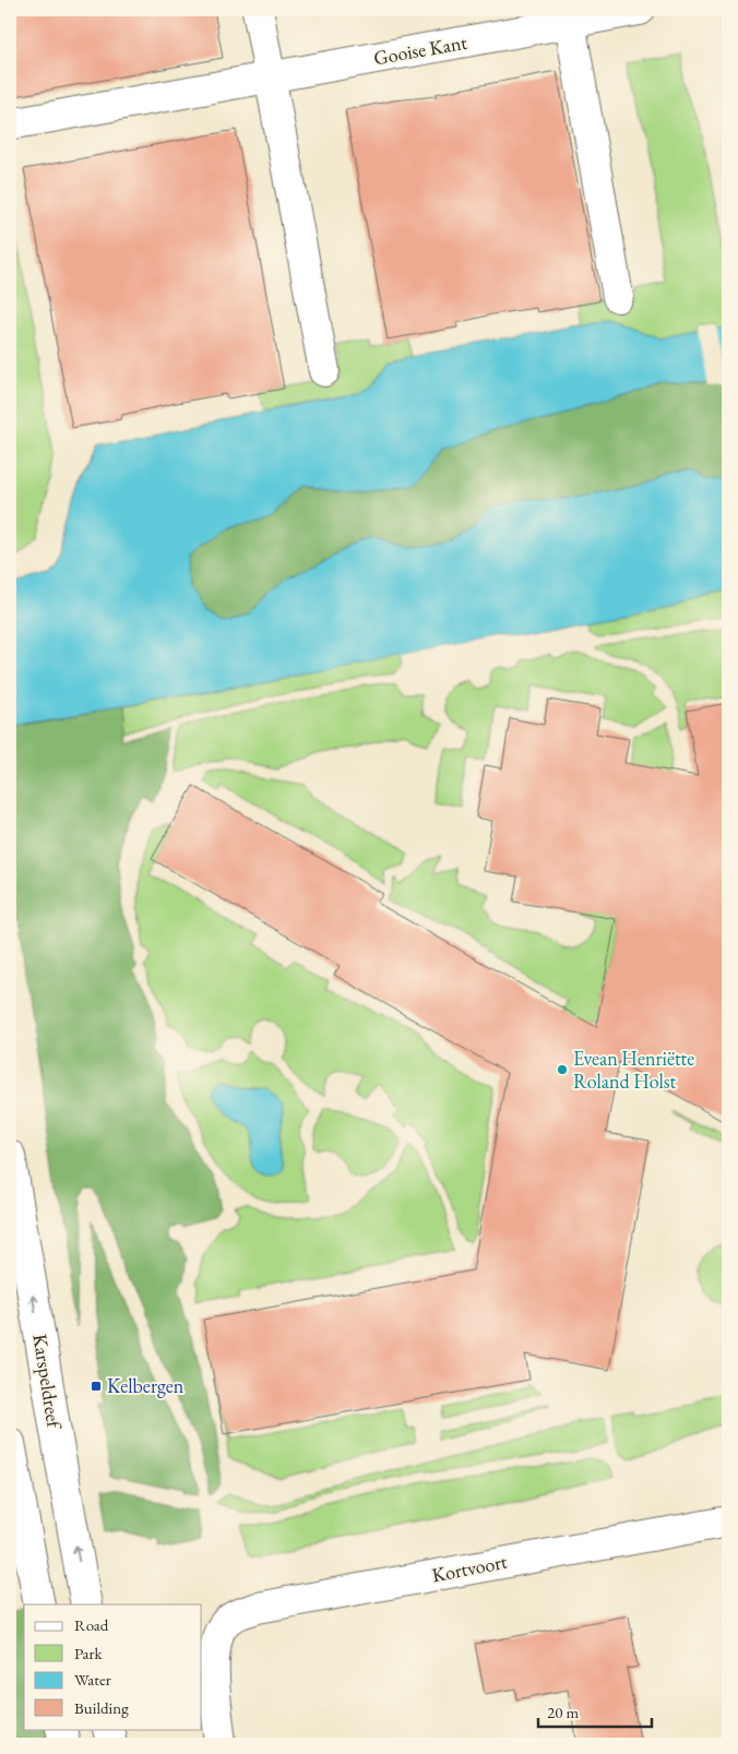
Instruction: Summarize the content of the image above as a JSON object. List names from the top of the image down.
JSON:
{
  "streets": {
    "street": ["Gooise Kant", "Karspeldreef", "Kortvoort"]
  },
  "places": {
    "other": ["Evean Henriëtte Roland Holst"],
    "transit": ["Kelbergen"]
  },
  "legend": [
    "Road",
    "Park",
    "Water",
    "Building"
  ],
  "scale_bar": "20 m"
}
